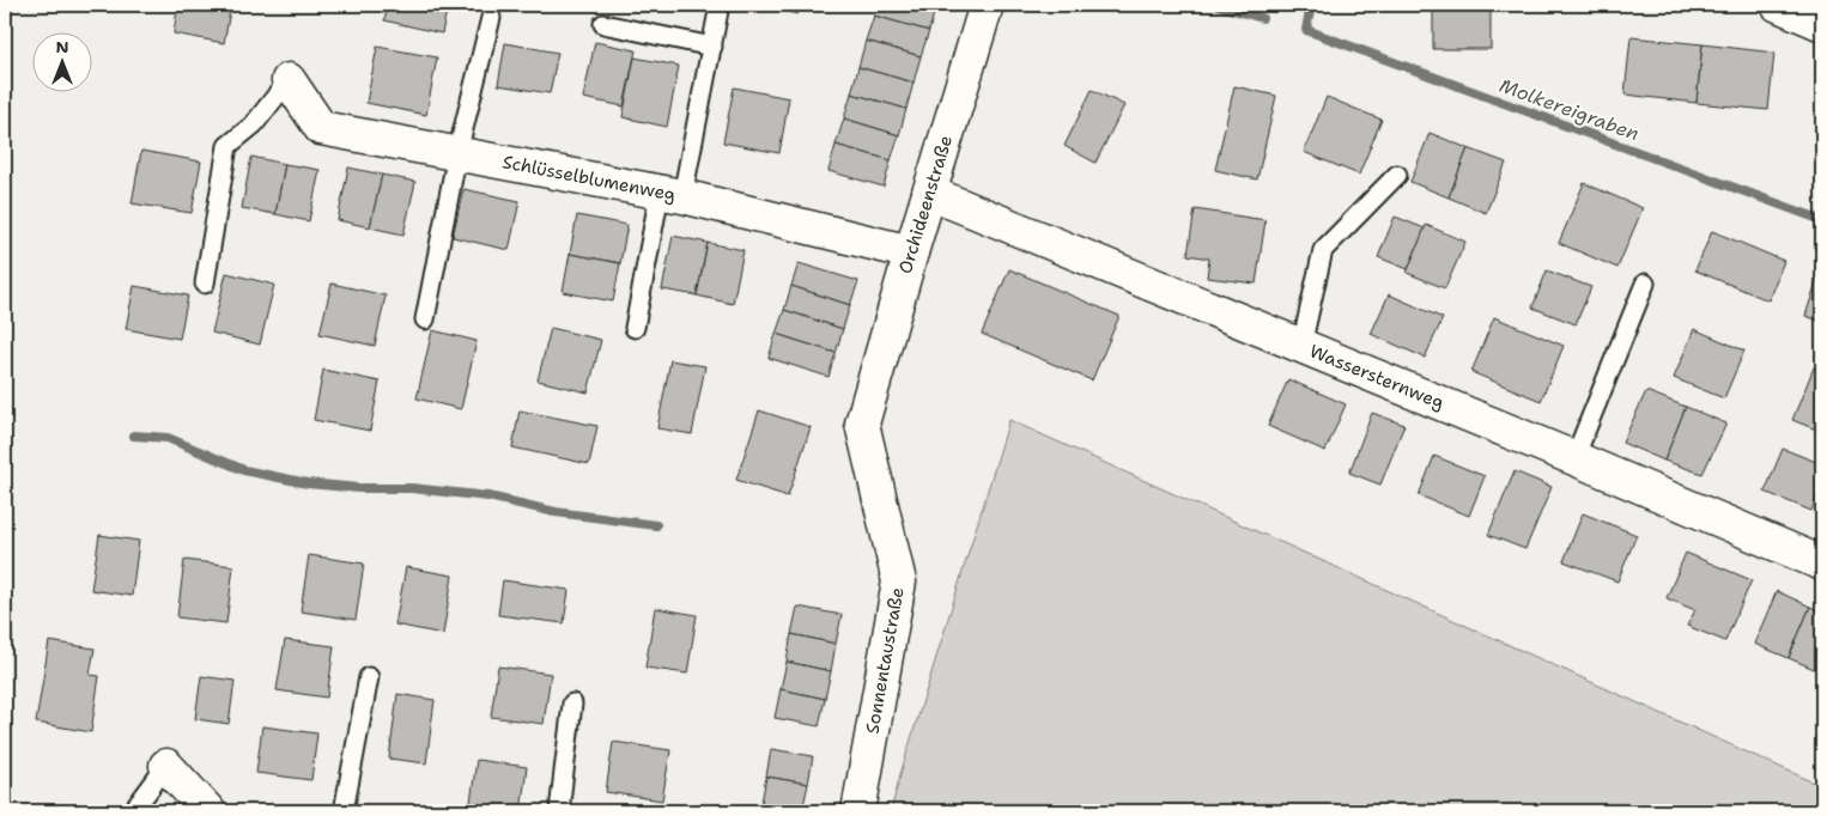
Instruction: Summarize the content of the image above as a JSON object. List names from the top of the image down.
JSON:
{
  "streets": {
    "street": [
      "Schlüsselblumenweg",
      "Orchideenstraße",
      "Wassersternweg",
      "Sonnentaustraße"
    ]
  },
  "crossings": [
    ["Schlüsselblumenweg", "Orchideenstraße"],
    ["Orchideenstraße", "Wassersternweg"],
    ["Orchideenstraße", "Sonnentaustraße"]
  ],
  "water": ["Molkereigraben"],
  "north": "top"
}
